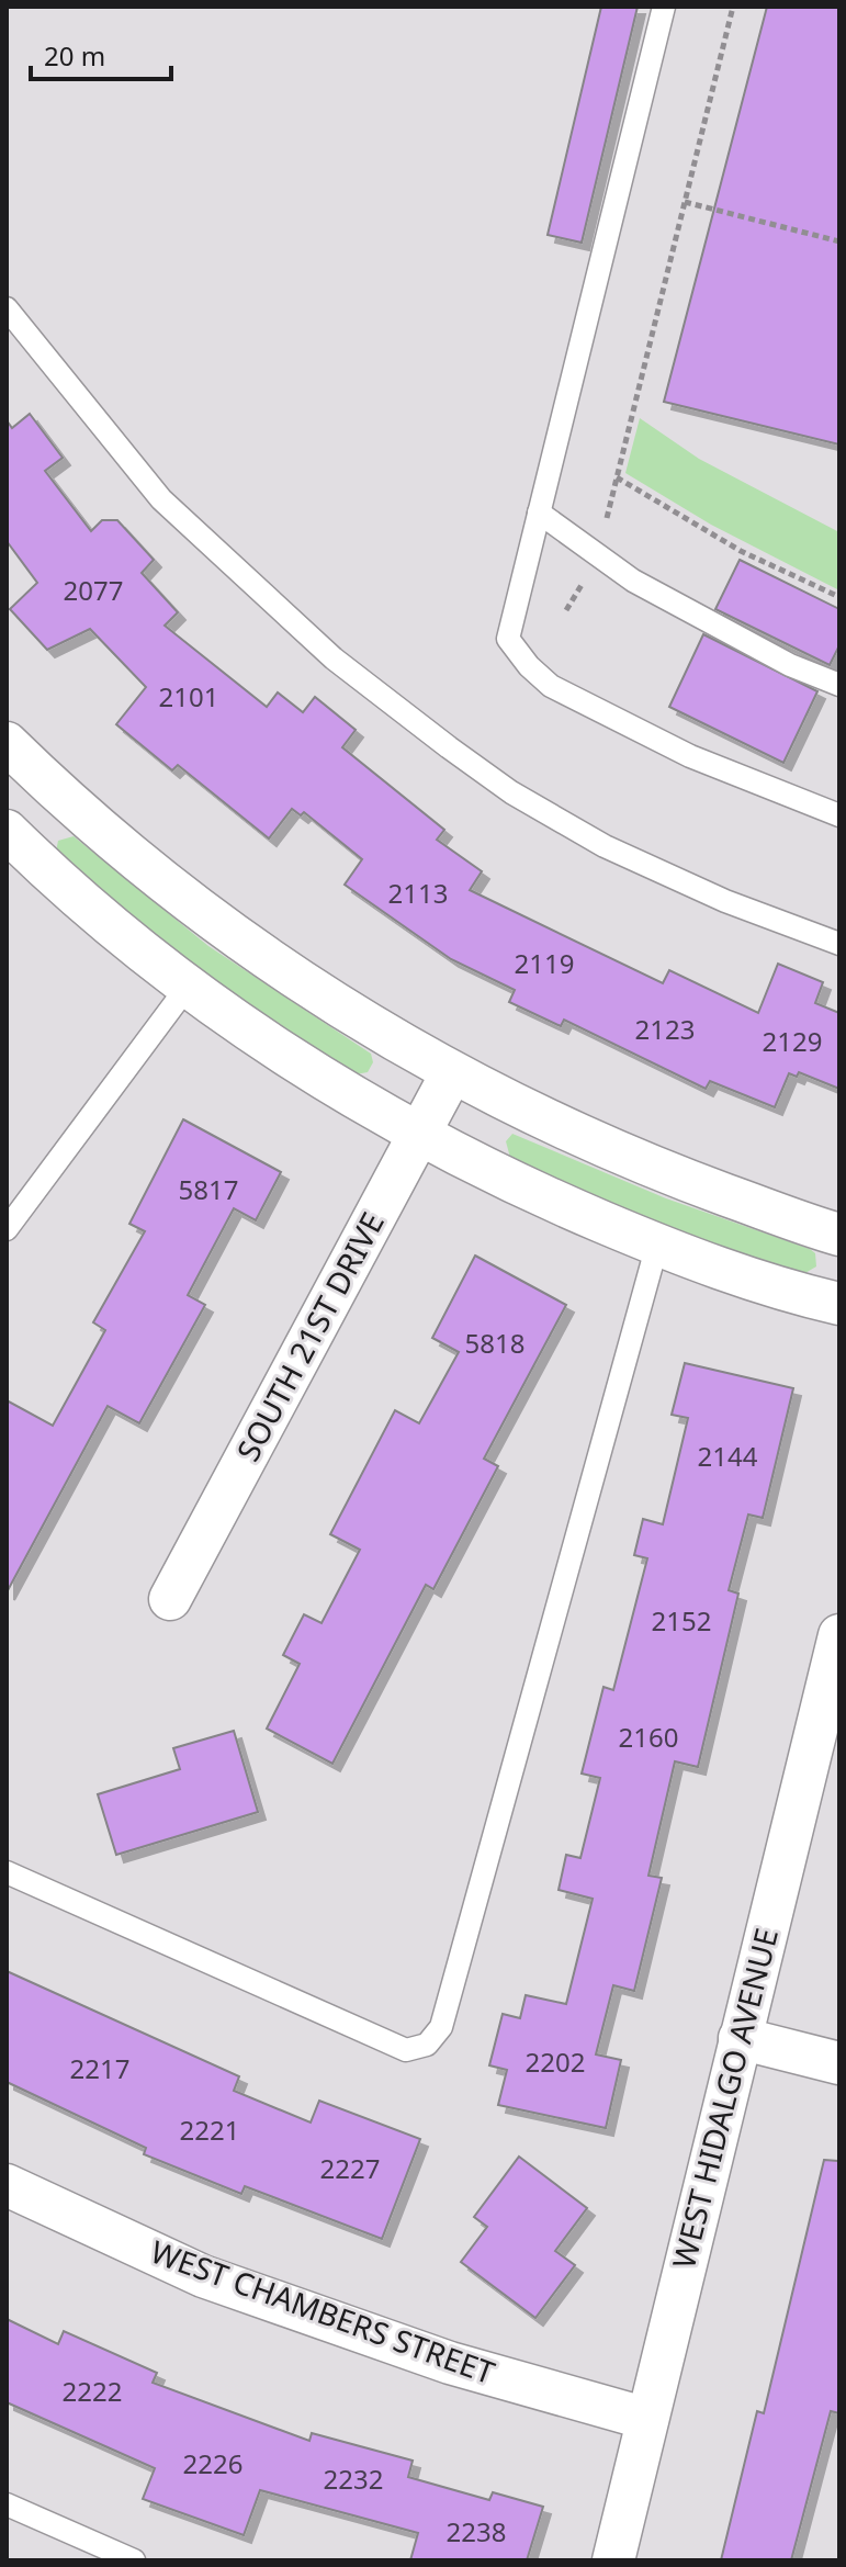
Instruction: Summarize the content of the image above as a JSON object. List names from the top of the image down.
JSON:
{
  "streets": {
    "street": ["SOUTH 21ST DRIVE", "WEST HIDALGO AVENUE", "WEST CHAMBERS STREET"]
  },
  "crossings": [
    ["WEST HIDALGO AVENUE", "WEST CHAMBERS STREET"]
  ],
  "house_numbers": [
    "2077",
    "2101",
    "2113",
    "2119",
    "2123",
    "2129",
    "5817",
    "5818",
    "2144",
    "2152",
    "2160",
    "2202",
    "2217",
    "2221",
    "2227",
    "2222",
    "2226",
    "2232",
    "2238"
  ],
  "scale_bar": "20 m"
}
